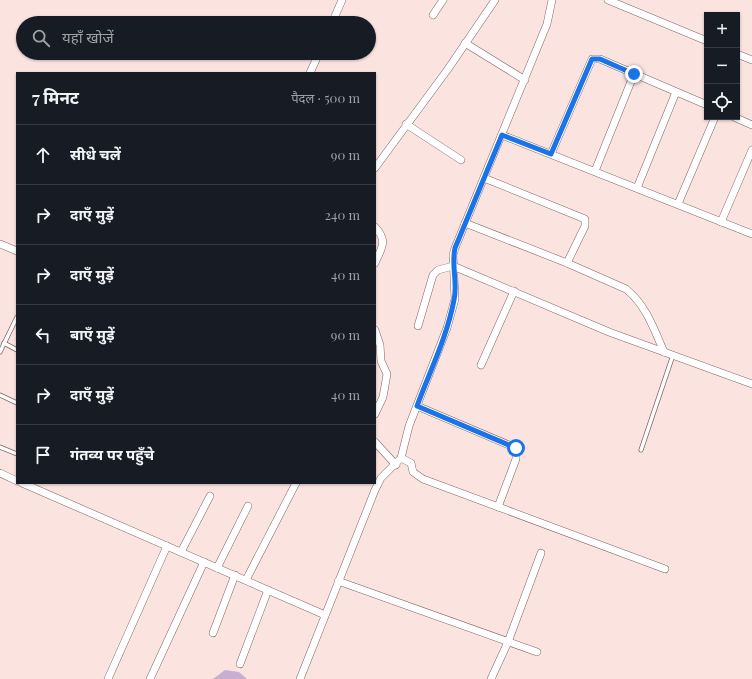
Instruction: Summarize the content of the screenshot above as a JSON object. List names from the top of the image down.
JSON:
{
  "page": {
    "map_buttons": ["+", "−"],
    "search": "यहाँ खोजें",
    "heading": ["7 मिनट", "पैदल · 500 m"],
    "list": [
      ["सीधे चलें", "90 m"],
      ["दाएँ मुड़ें", "240 m"],
      ["दाएँ मुड़ें", "40 m"],
      ["बाएँ मुड़ें", "90 m"],
      ["दाएँ मुड़ें", "40 m"],
      "गंतव्य पर पहुँचे"
    ]
  }
}
